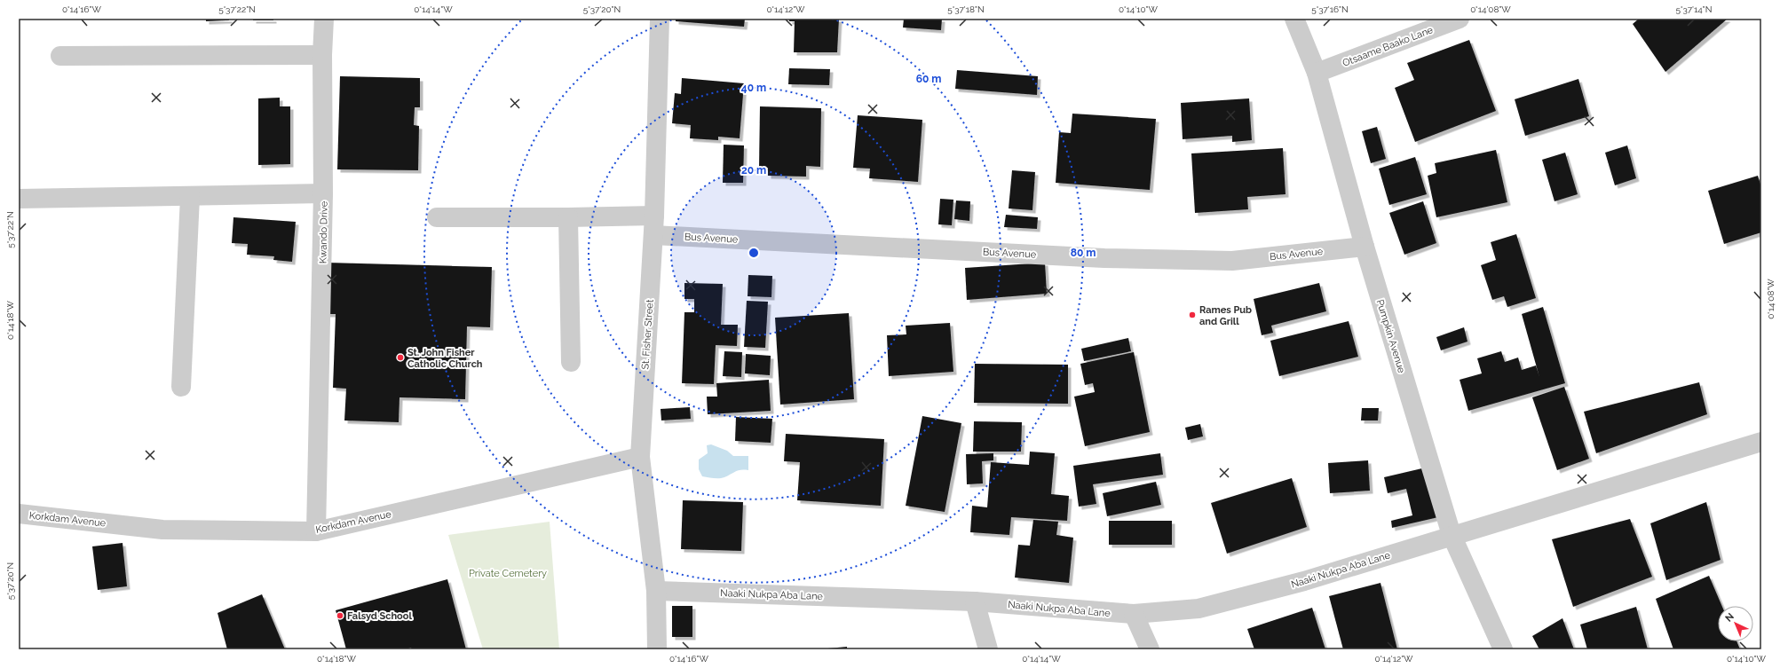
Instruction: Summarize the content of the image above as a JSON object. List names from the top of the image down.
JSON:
{
  "streets": {
    "street": [
      "Otsaame Baako Lane",
      "Kwando Drive",
      "Bus Avenue",
      "St. Fisher Street",
      "Pumpkin Avenue",
      "Korkdam Avenue",
      "Naaki Nukpa Aba Lane"
    ]
  },
  "crossings": [
    ["Otsaame Baako Lane", "Pumpkin Avenue"],
    ["Kwando Drive", "Korkdam Avenue"],
    ["Bus Avenue", "St. Fisher Street"],
    ["Bus Avenue", "Pumpkin Avenue"],
    ["St. Fisher Street", "Korkdam Avenue"],
    ["St. Fisher Street", "Naaki Nukpa Aba Lane"],
    ["Pumpkin Avenue", "Naaki Nukpa Aba Lane"]
  ],
  "parks": ["Private Cemetery"],
  "places": ["Rames Pub and Grill", "St. John Fisher Catholic Church", "Falsyd School"],
  "north": "top left",
  "coordinates": [
    "0°14'16\"W",
    "5°37'22\"N",
    "0°14'14\"W",
    "5°37'20\"N",
    "0°14'12\"W",
    "5°37'18\"N",
    "0°14'10\"W",
    "5°37'16\"N",
    "0°14'08\"W",
    "5°37'14\"N",
    "0°14'18\"W"
  ],
  "rings": [
    "60 m",
    "40 m",
    "20 m",
    "80 m"
  ]
}
